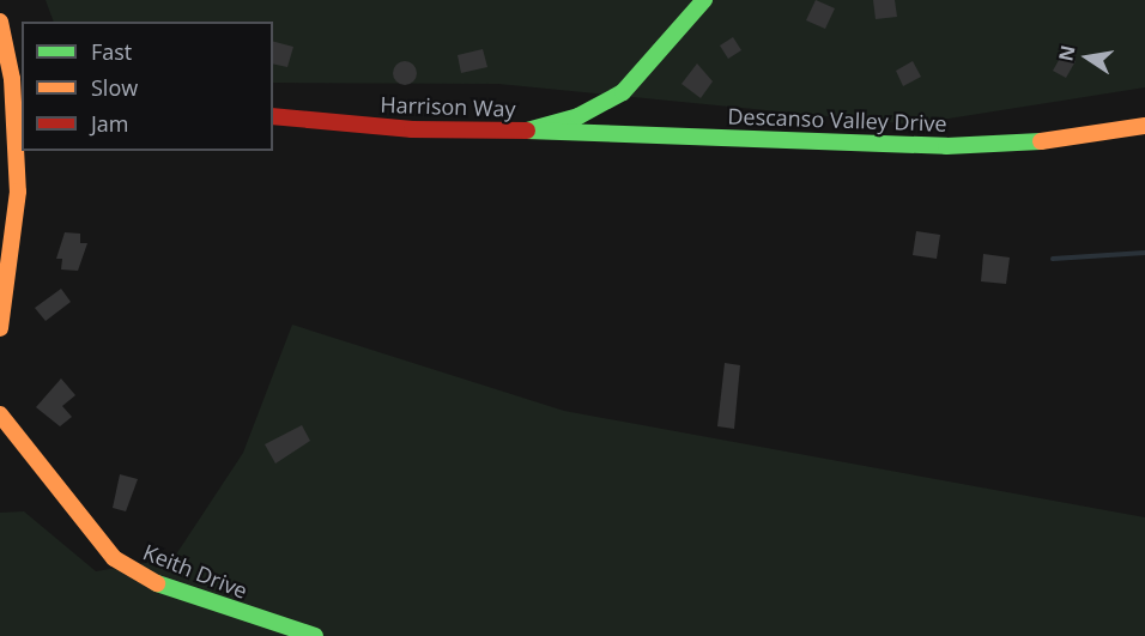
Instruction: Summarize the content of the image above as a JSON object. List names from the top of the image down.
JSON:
{
  "streets": {
    "street": ["Harrison Way", "Descanso Valley Drive", "Keith Drive"]
  },
  "crossings": [
    ["Harrison Way", "Descanso Valley Drive"]
  ],
  "legend": ["Fast", "Slow", "Jam"],
  "north": "left"
}
